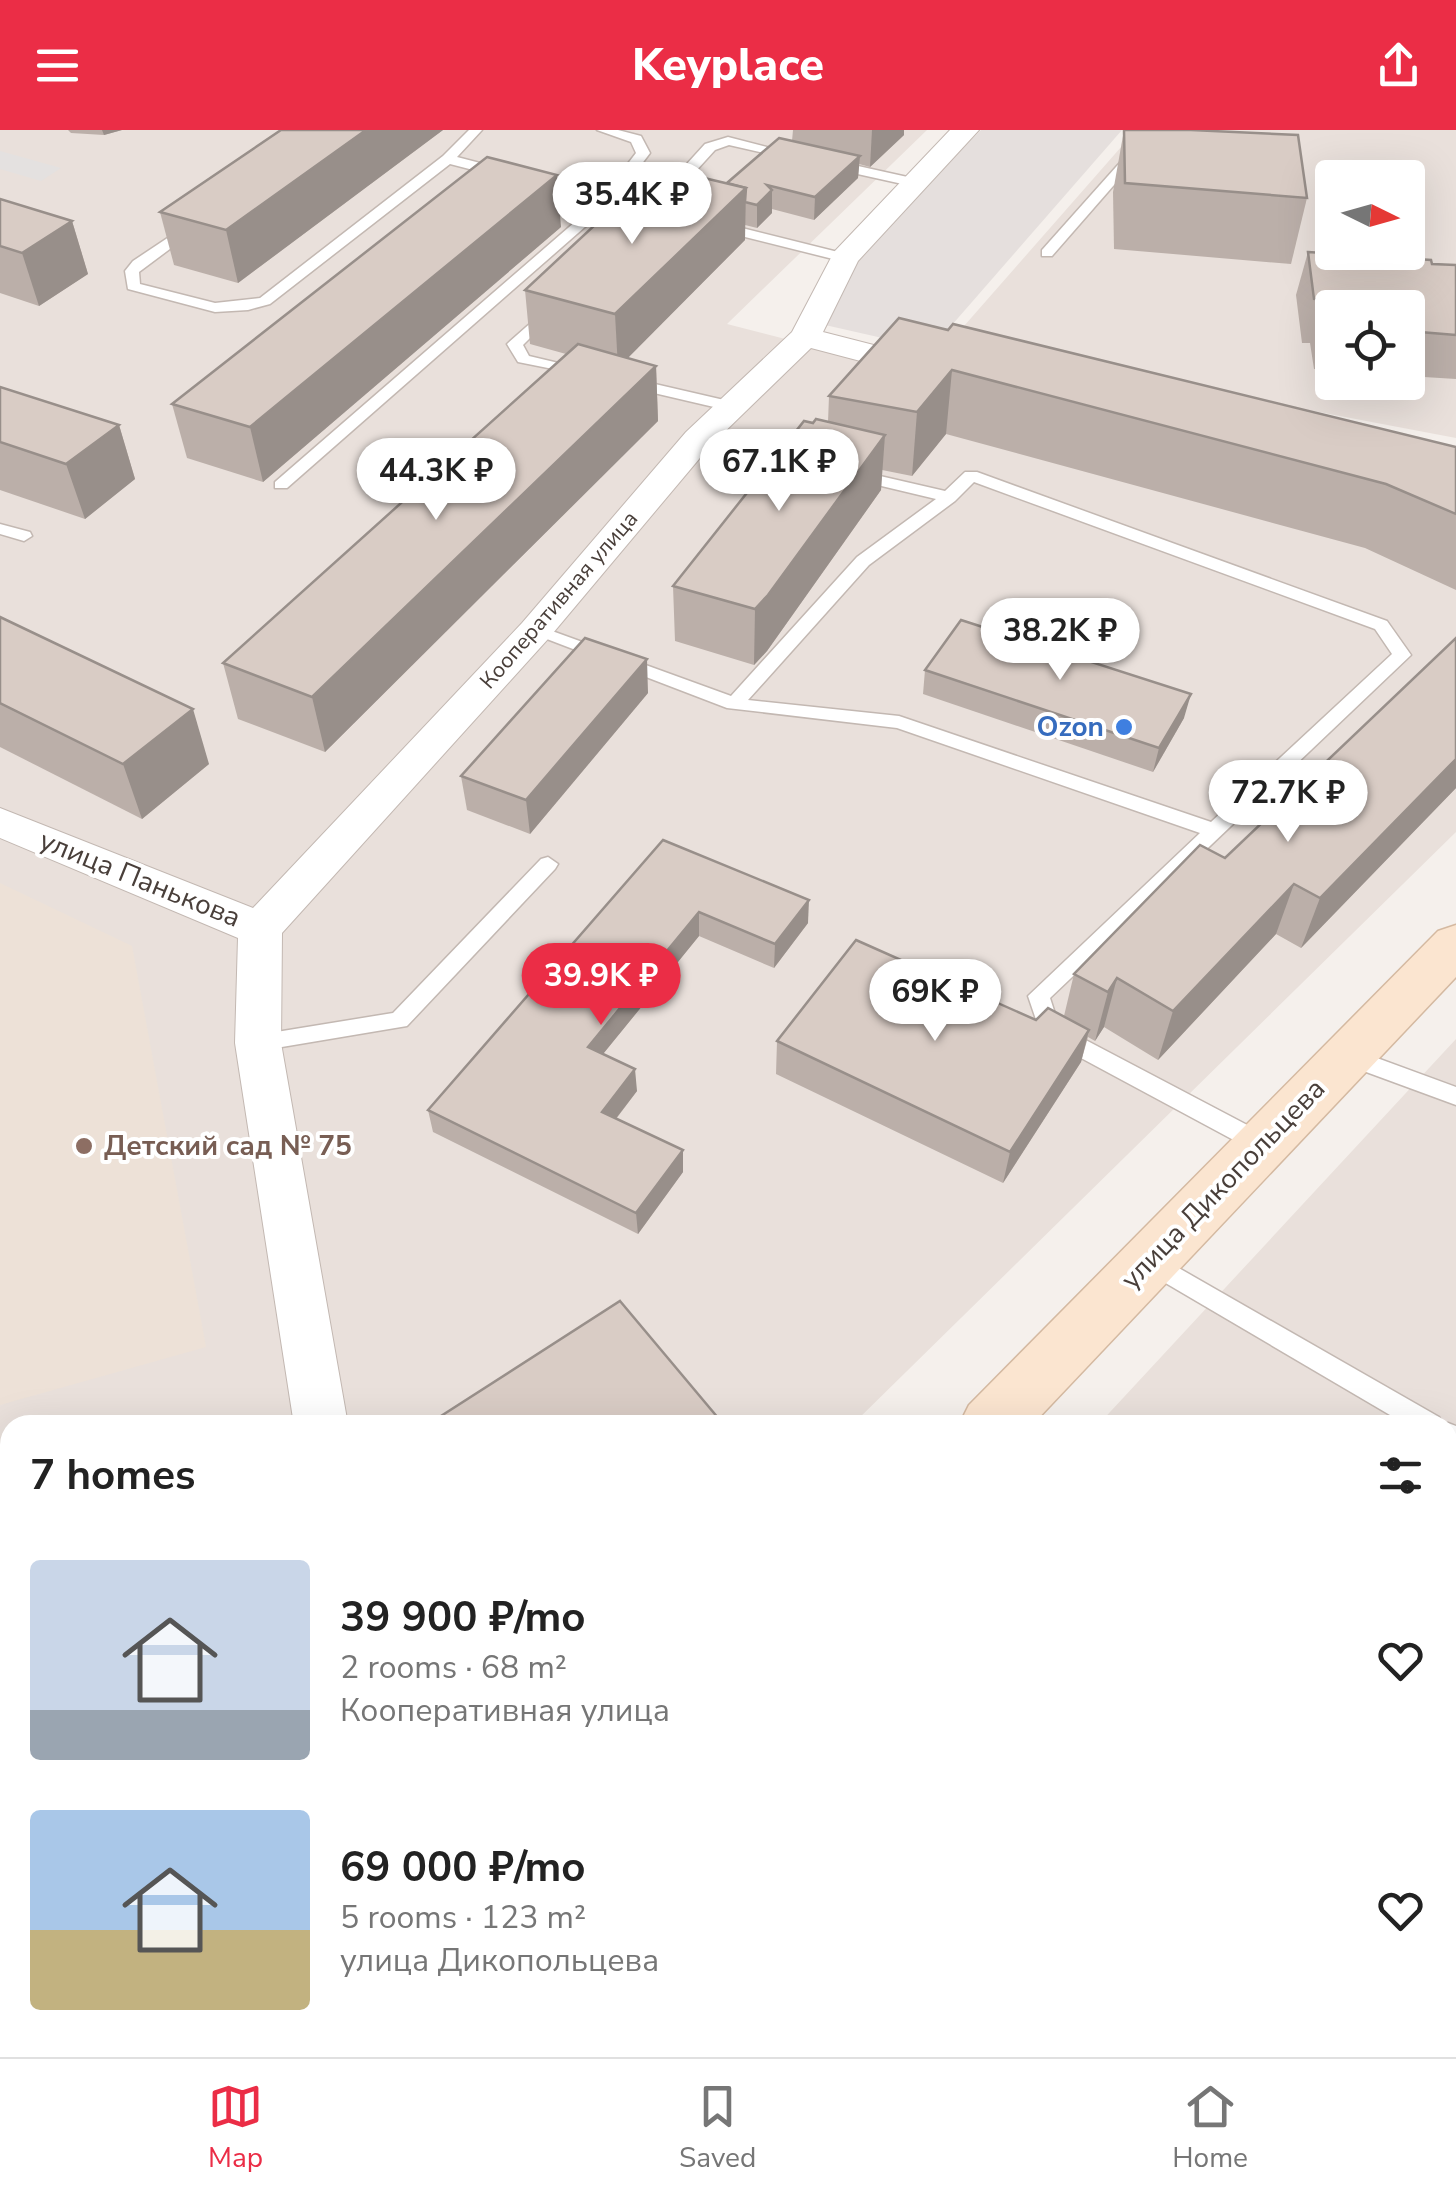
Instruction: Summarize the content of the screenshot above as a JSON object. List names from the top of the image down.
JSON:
{
  "streets": {
    "main road": ["улица Дикопольцева"],
    "street": ["Кооперативная улица", "улица Панькова"]
  },
  "crossings": [
    ["Кооперативная улица", "улица Панькова"]
  ],
  "places": ["Ozon", "Детский сад № 75"],
  "north": "right",
  "page": {
    "header": "Keyplace",
    "price": [
      "35.4K ₽",
      "67.1K ₽",
      "44.3K ₽",
      "38.2K ₽",
      "72.7K ₽",
      "39.9K ₽",
      "69K ₽"
    ],
    "heading": "7 homes",
    "list": [
      {
        "name": "39 900 ₽/mo",
        "note": "2 rooms · 68 m² · Кооперативная улица"
      },
      {
        "name": "69 000 ₽/mo",
        "note": "5 rooms · 123 m² · улица Дикопольцева"
      }
    ],
    "tabs": ["Map", "Saved", "Home"]
  }
}
